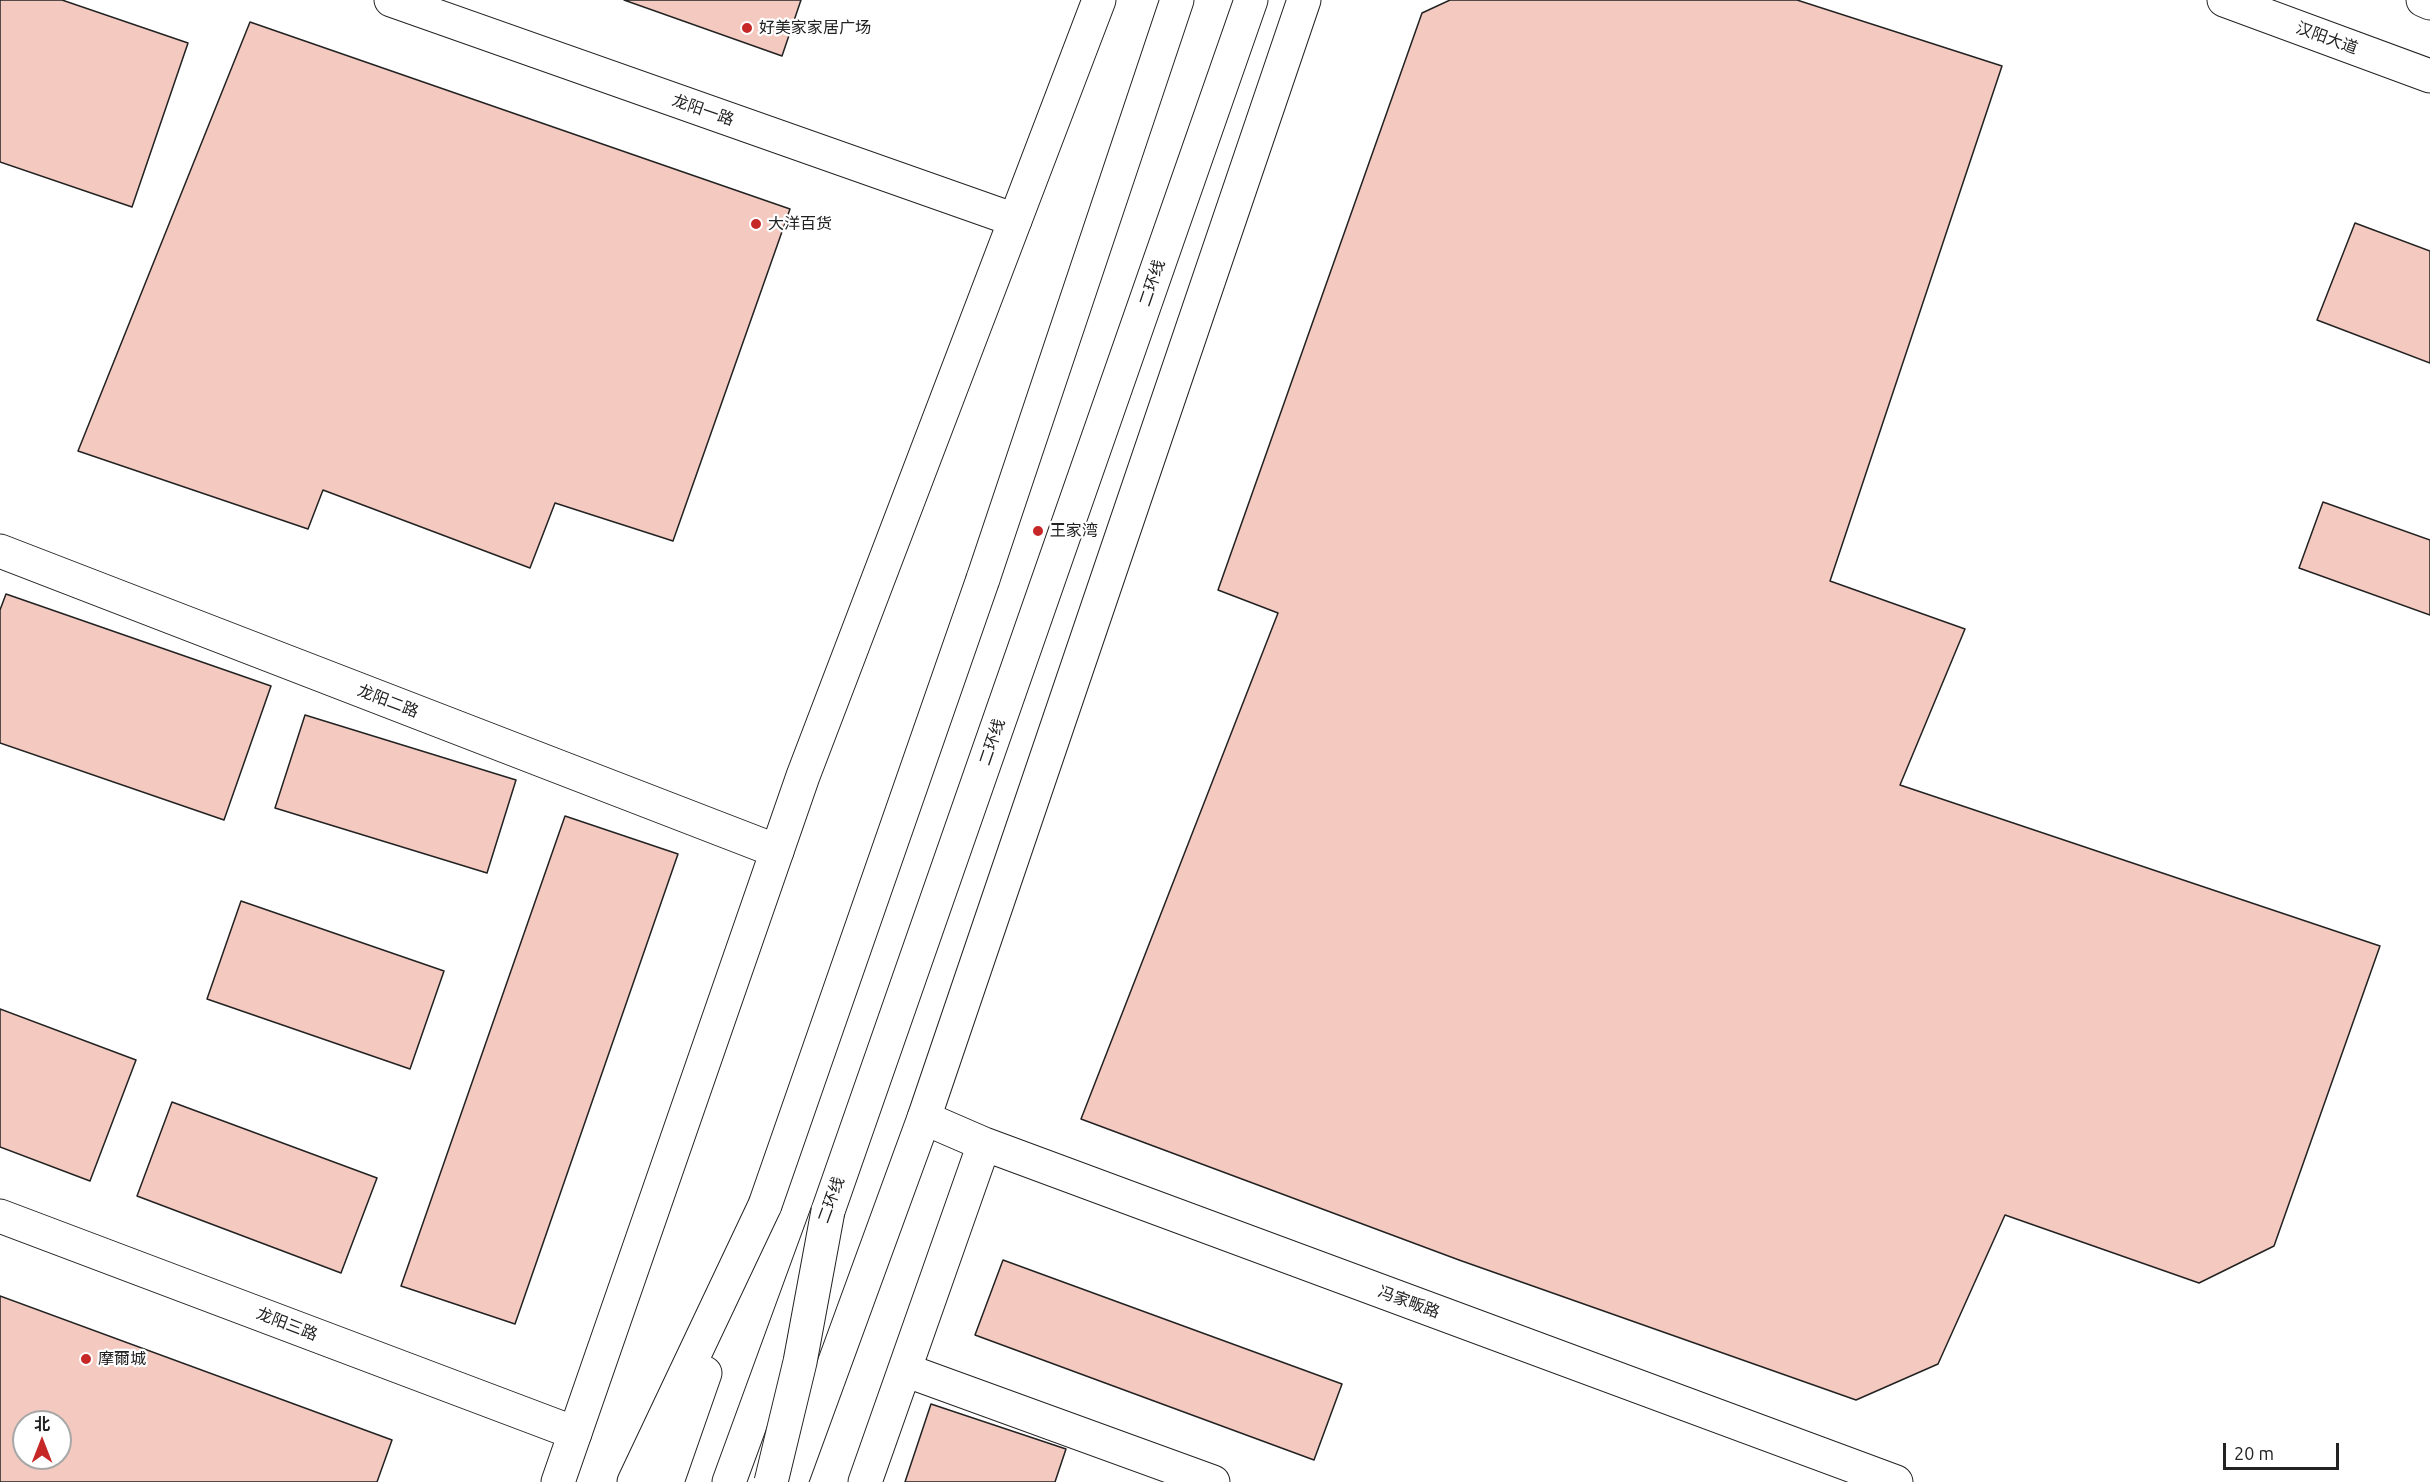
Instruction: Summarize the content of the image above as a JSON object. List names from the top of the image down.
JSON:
{
  "streets": {
    "main road": [
      "汉阳大道",
      "龙阳一路",
      "二环线",
      "龙阳二路",
      "冯家畈路",
      "龙阳三路"
    ]
  },
  "places": [
    "好美家家居广场",
    "大洋百货",
    "王家湾",
    "摩爾城"
  ],
  "scale_bar": "20 m",
  "north": "top"
}
